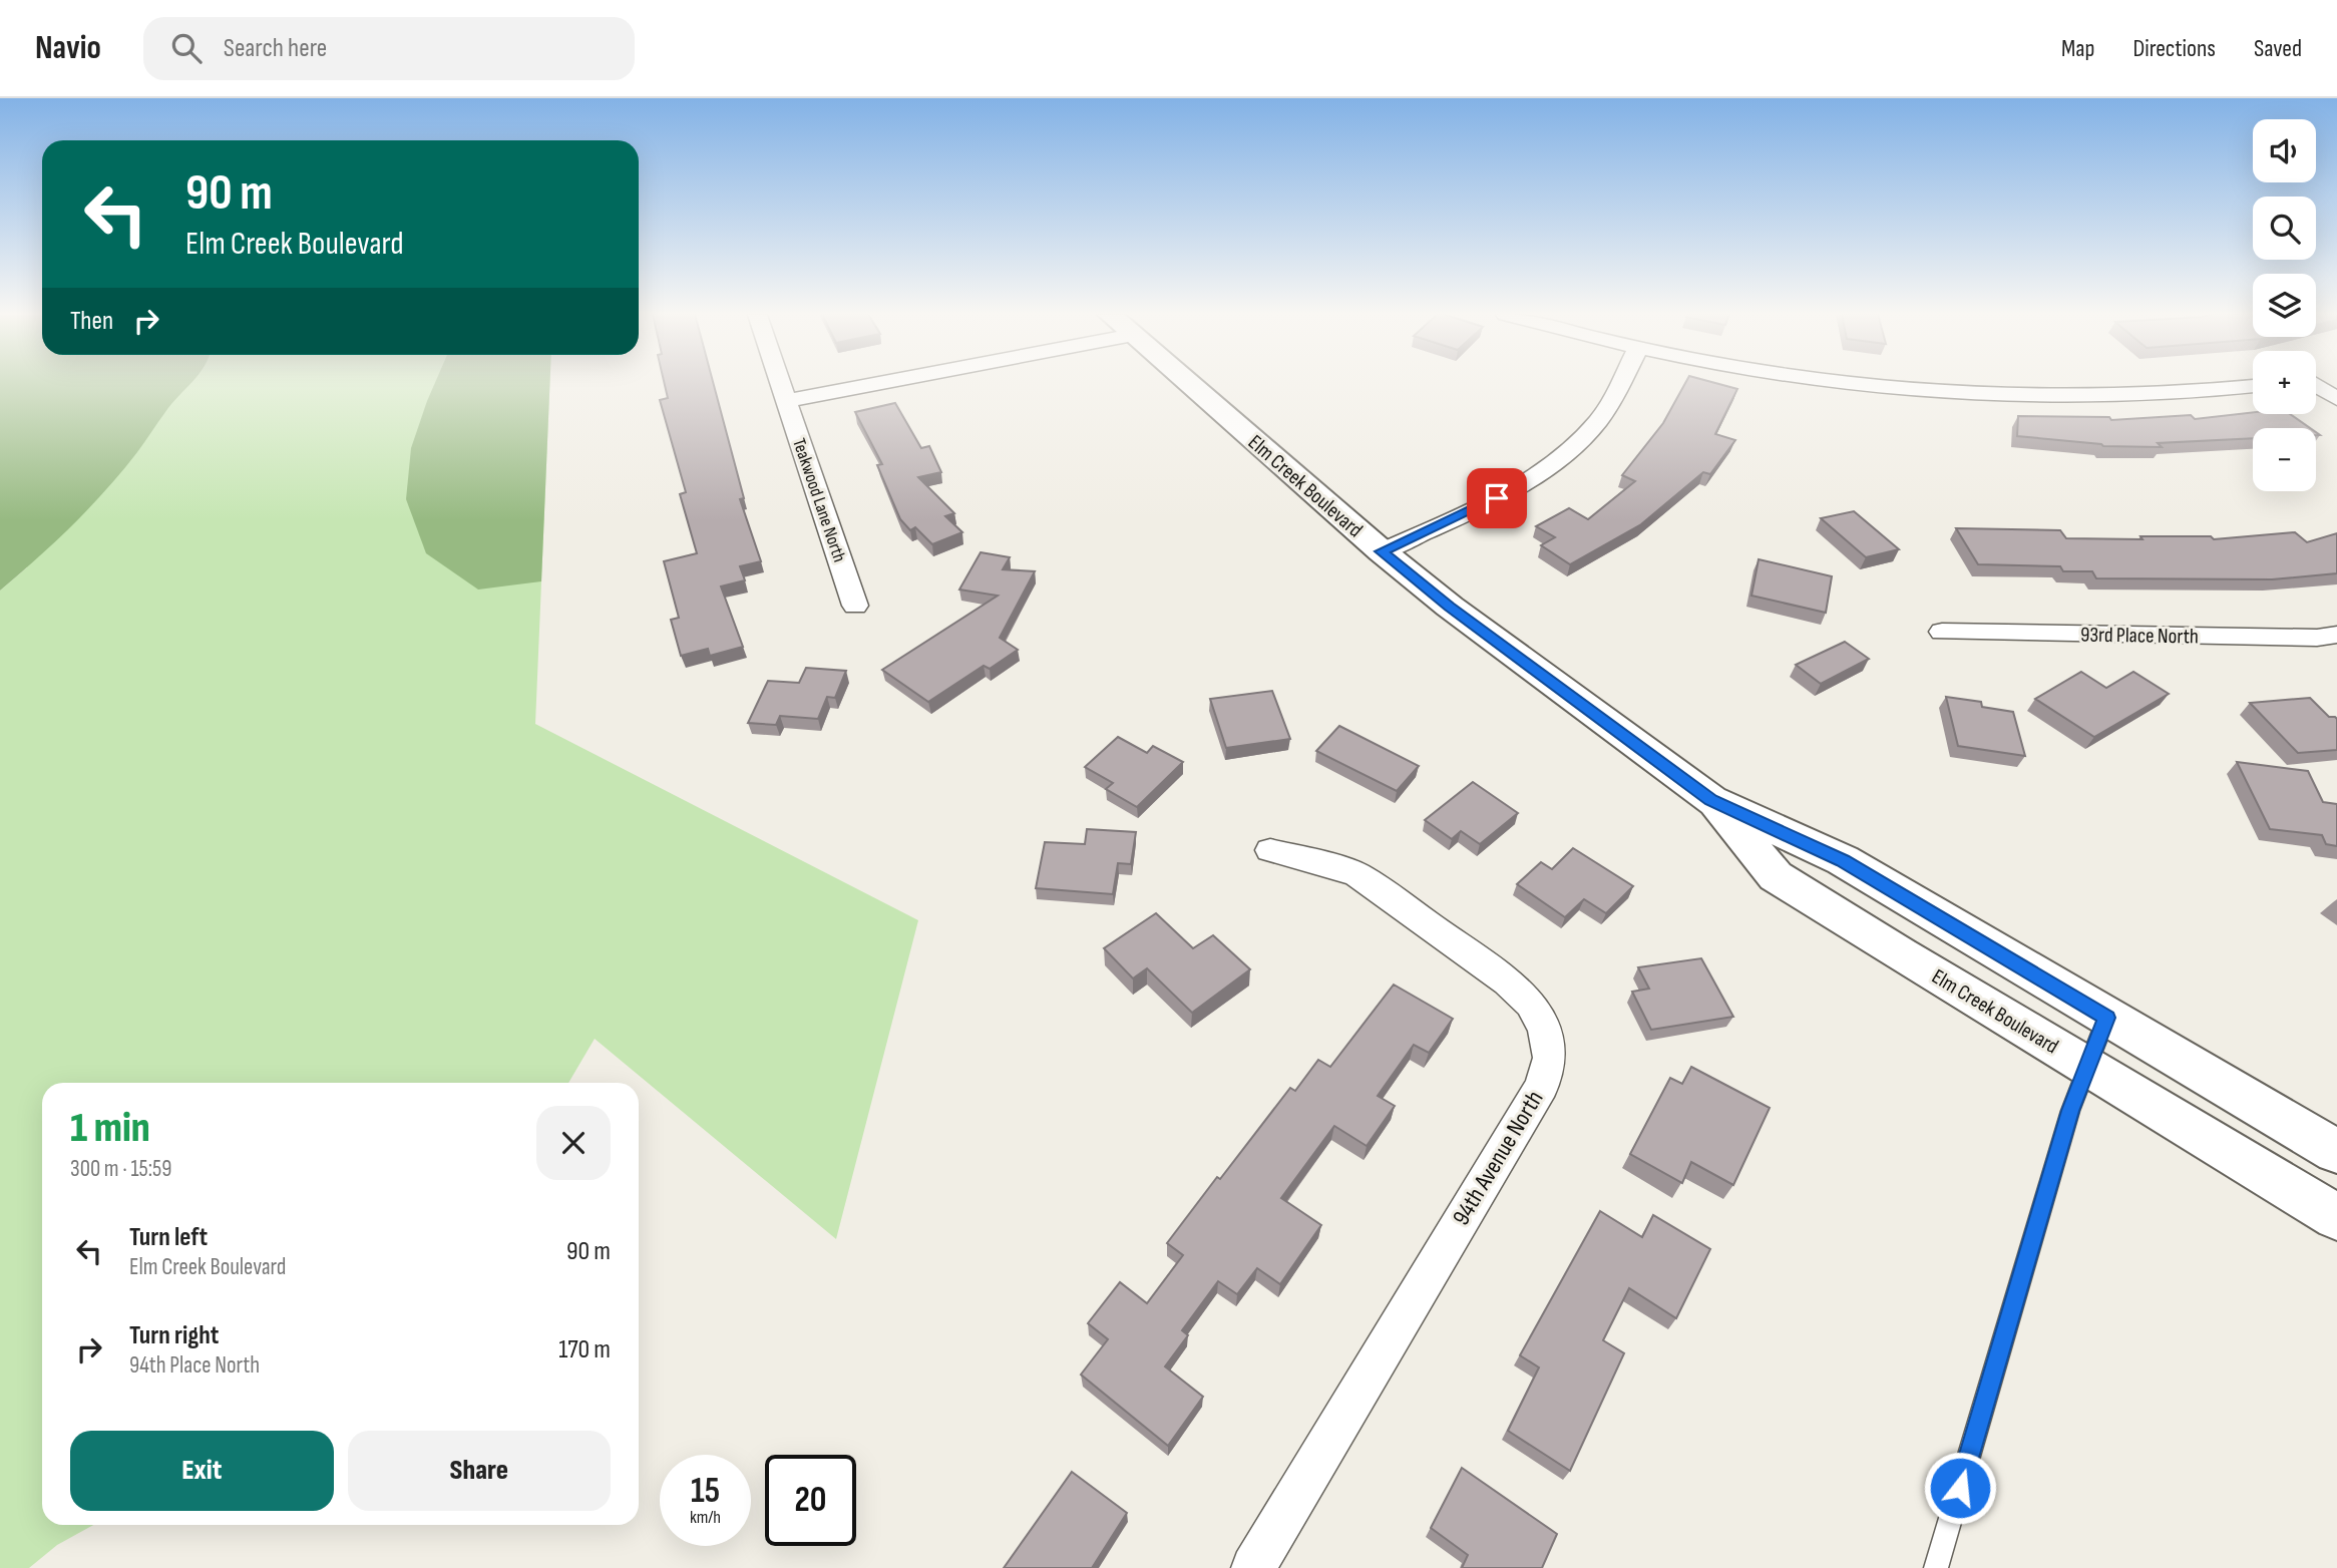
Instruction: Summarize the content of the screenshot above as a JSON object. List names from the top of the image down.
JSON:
{
  "streets": {
    "main road": ["Elm Creek Boulevard"],
    "street": ["Teakwood Lane North", "93rd Place North", "94th Avenue North"]
  },
  "page": {
    "header": "Navio",
    "search": "Search here",
    "nav": ["Map", "Directions", "Saved"],
    "map_buttons": ["+", "−"],
    "turn": ["90 m", "Elm Creek Boulevard"],
    "then": "Then",
    "heading": ["1 min", "300 m · 15:59"],
    "list": [
      {
        "name": "Turn left",
        "note": "Elm Creek Boulevard",
        "value": "90 m"
      },
      {
        "name": "Turn right",
        "note": "94th Place North",
        "value": "170 m"
      }
    ],
    "buttons": ["Exit", "Share"],
    "speed": "15 km/h",
    "limit": "20"
  }
}
